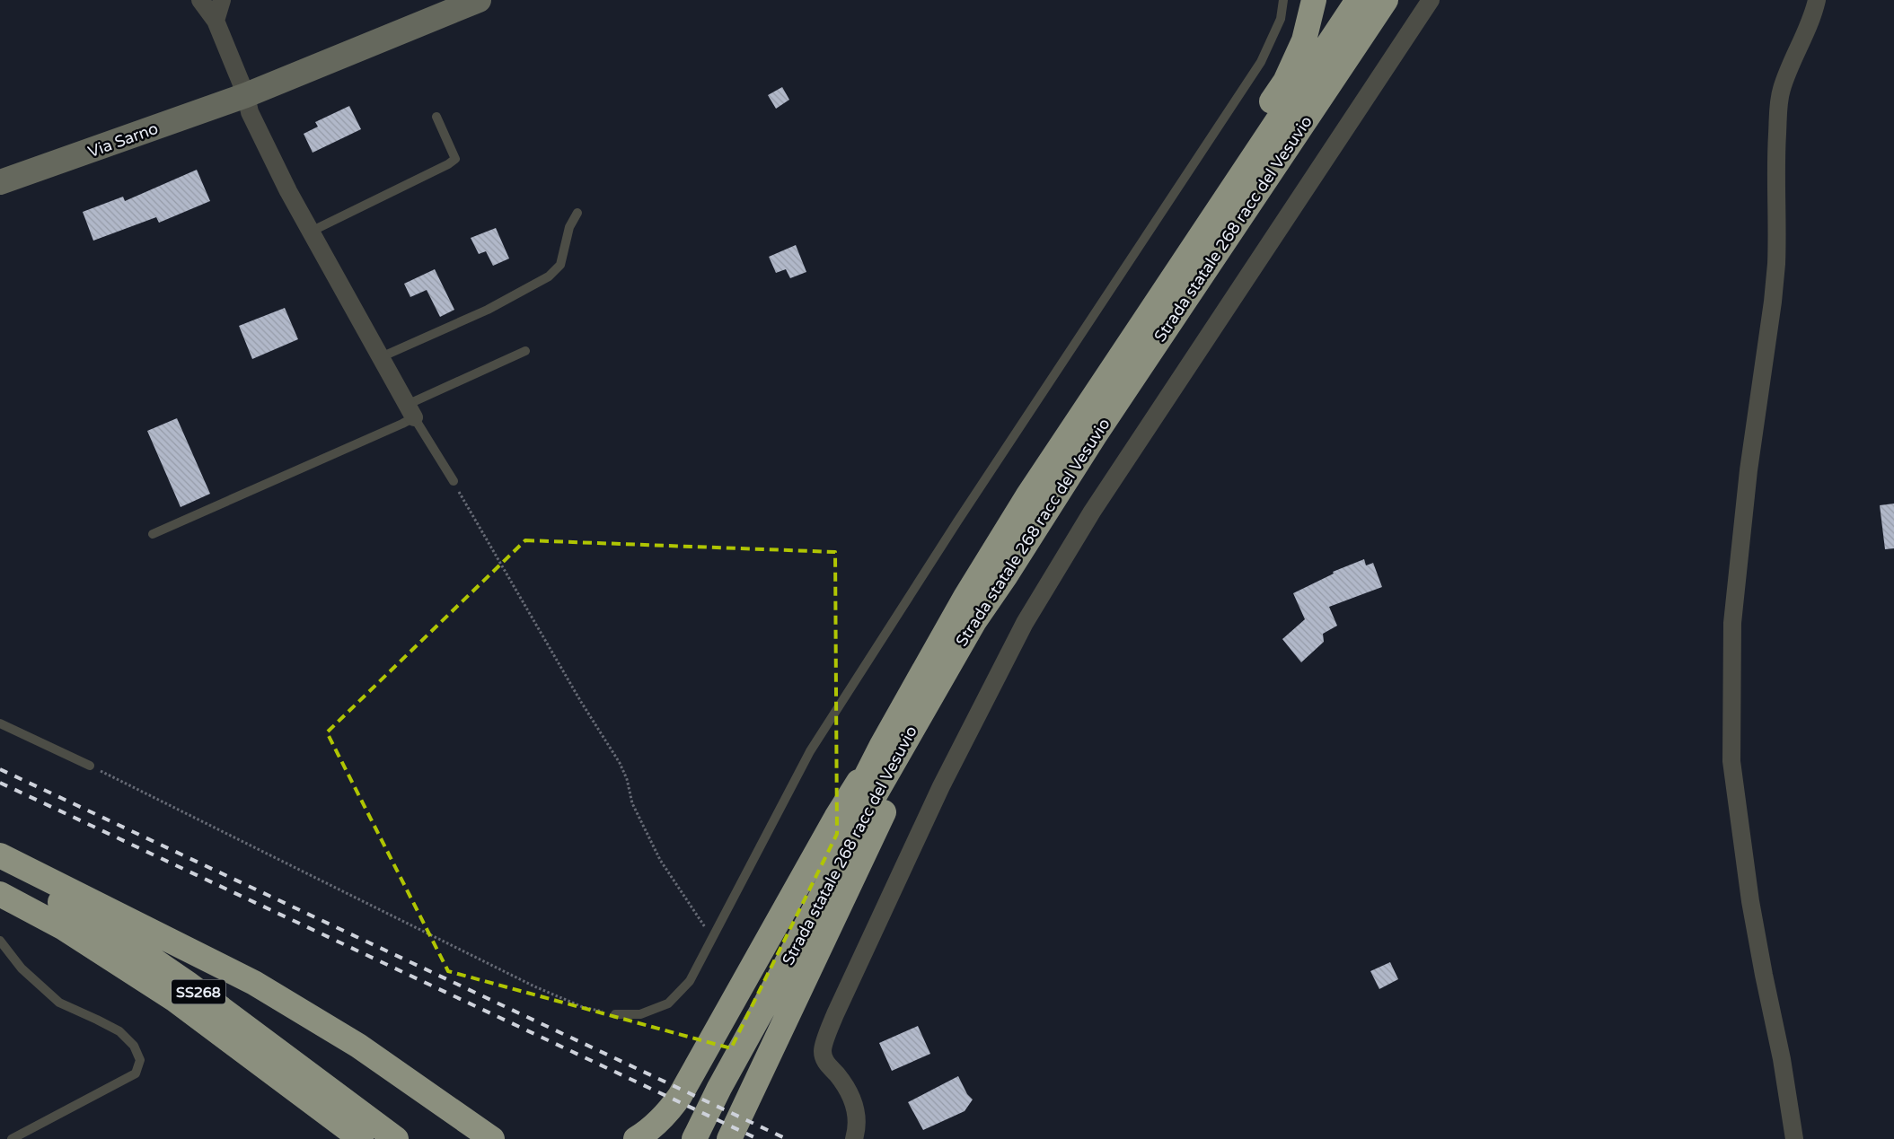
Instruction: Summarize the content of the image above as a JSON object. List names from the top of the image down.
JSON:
{
  "streets": {
    "highway": ["Strada statale 268 racc del Vesuvio", "SS268"],
    "street": ["Via Sarno"]
  }
}
